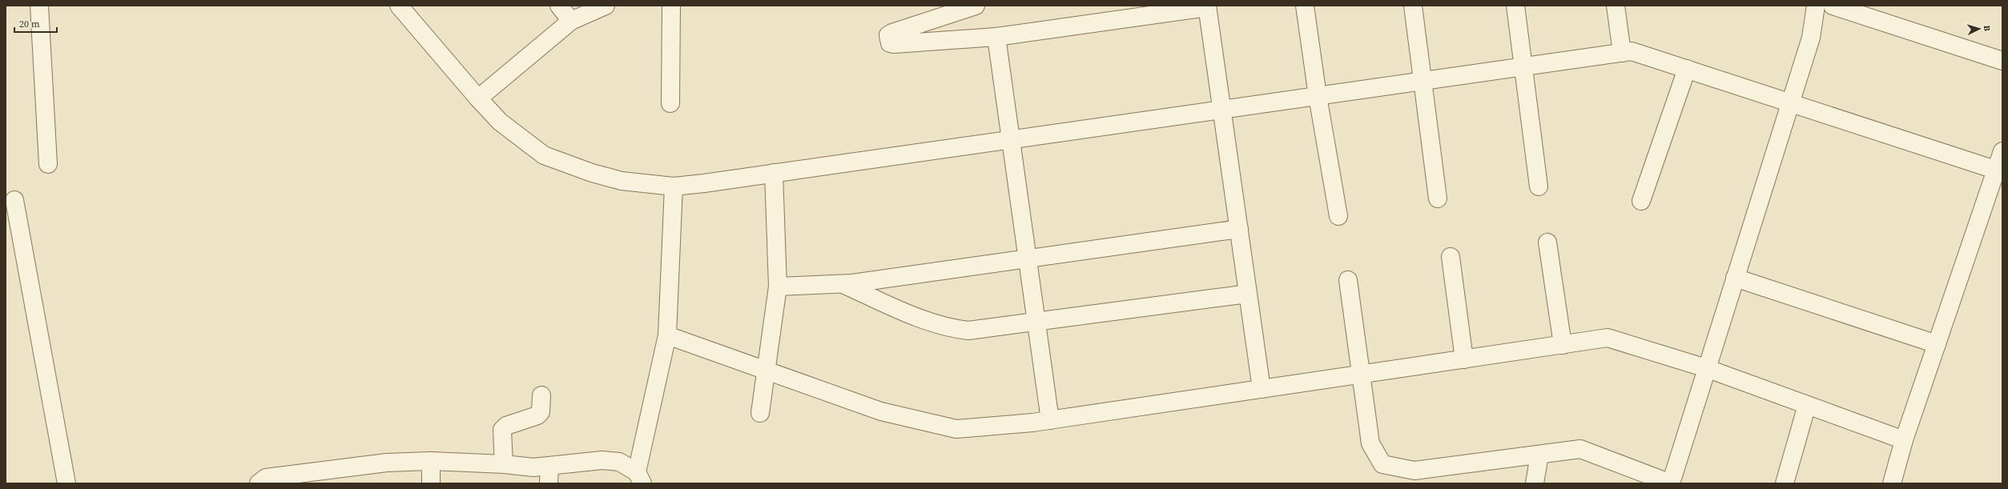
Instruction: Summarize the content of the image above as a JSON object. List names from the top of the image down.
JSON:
{
  "scale_bar": "20 m",
  "north": "right"
}
